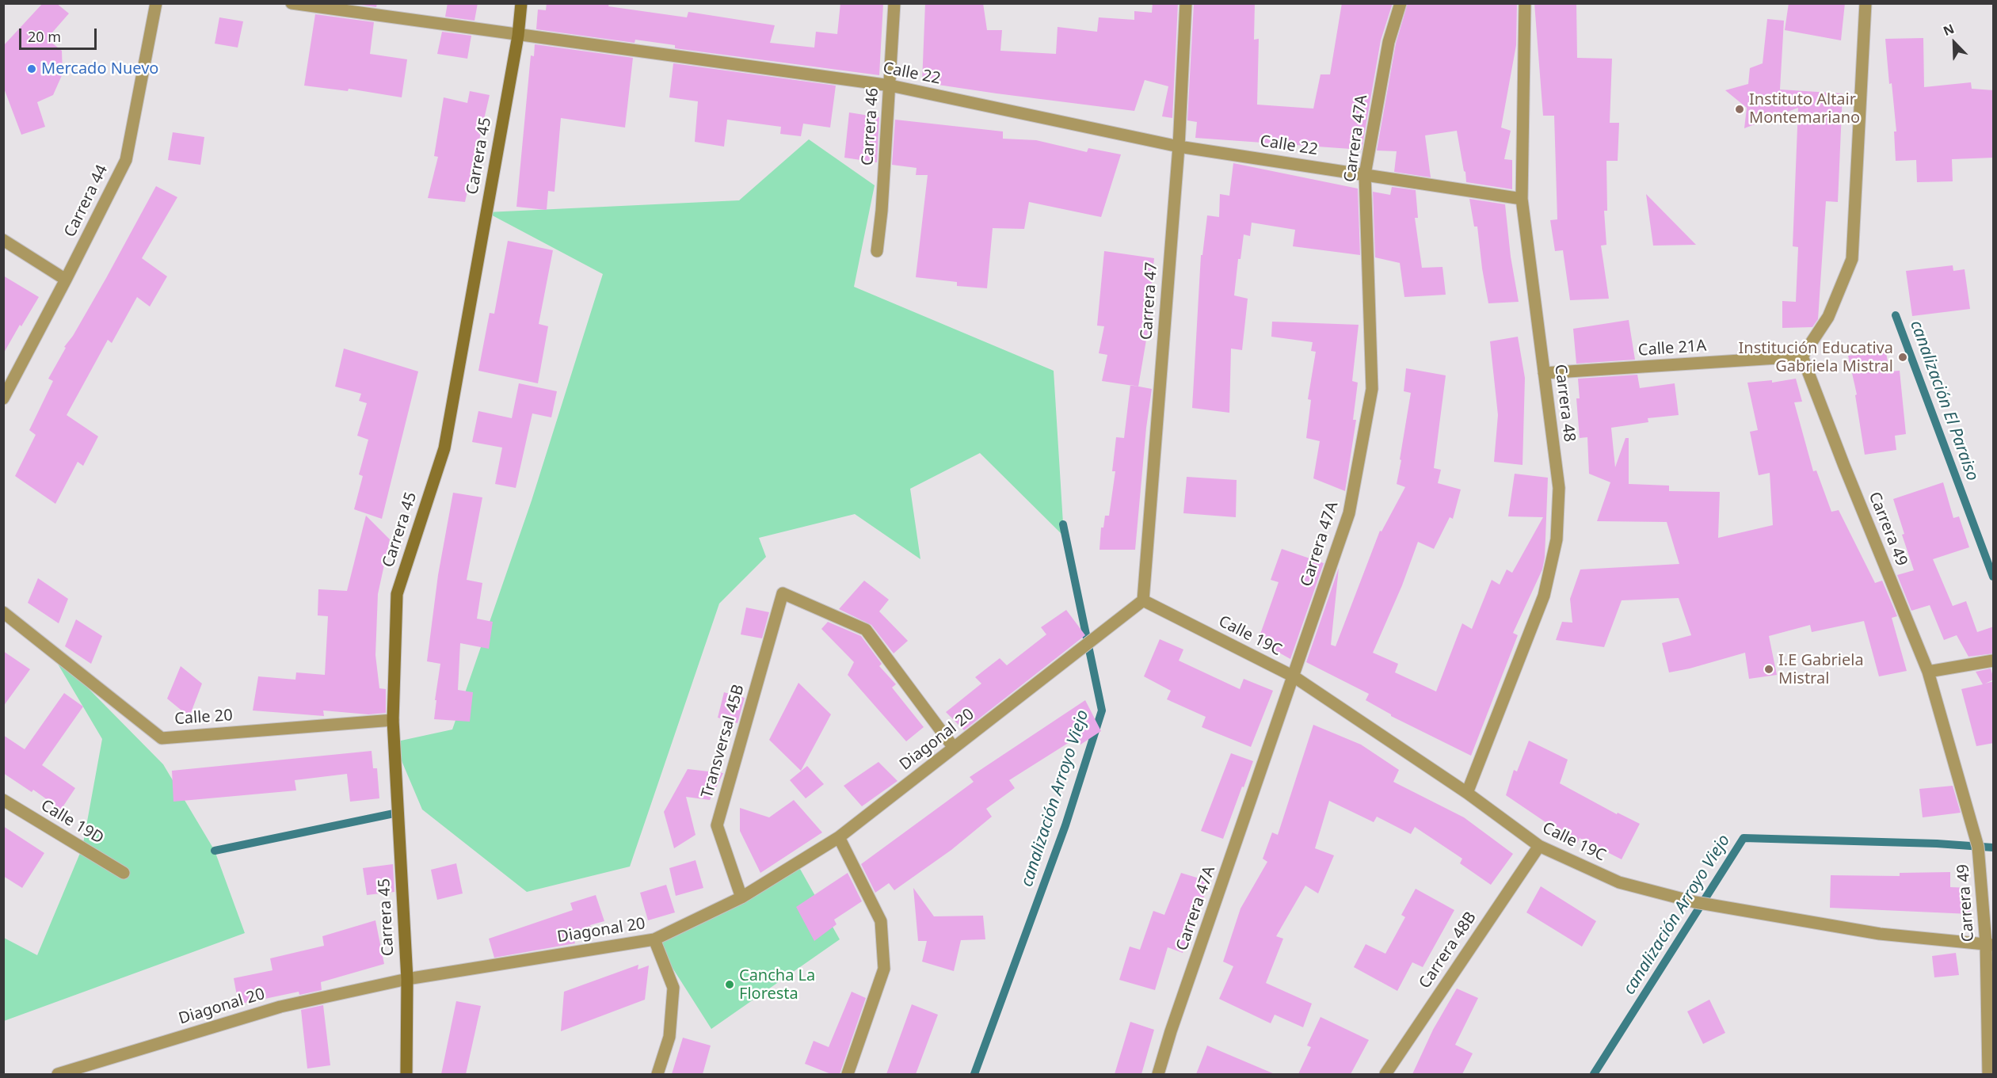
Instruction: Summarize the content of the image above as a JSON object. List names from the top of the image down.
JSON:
{
  "streets": {
    "street": [
      "Calle 22",
      "Carrera 46",
      "Carrera 47A",
      "Carrera 45",
      "Carrera 44",
      "Carrera 47",
      "Calle 21A",
      "Carrera 48",
      "Carrera 49",
      "Calle 19C",
      "Calle 20",
      "Diagonal 20",
      "Transversal 45B",
      "Calle 19D",
      "Carrera 48B"
    ]
  },
  "crossings": [
    ["Calle 22", "Carrera 46"],
    ["Calle 22", "Carrera 47A"],
    ["Calle 22", "Carrera 45"],
    ["Calle 22", "Carrera 47"],
    ["Calle 22", "Carrera 48"],
    ["Carrera 47A", "Calle 19C"],
    ["Carrera 45", "Calle 20"],
    ["Carrera 45", "Diagonal 20"],
    ["Carrera 47", "Calle 19C"],
    ["Carrera 47", "Diagonal 20"],
    ["Calle 21A", "Carrera 48"],
    ["Calle 21A", "Carrera 49"],
    ["Carrera 48", "Calle 19C"],
    ["Carrera 49", "Calle 19C"],
    ["Calle 19C", "Diagonal 20"],
    ["Calle 19C", "Carrera 48B"],
    ["Diagonal 20", "Transversal 45B"]
  ],
  "water": ["canalización El Paraiso", "canalización Arroyo Viejo"],
  "places": [
    "Mercado Nuevo",
    "Instituto Altair Montemariano",
    "Institución Educativa Gabriela Mistral",
    "I.E Gabriela Mistral",
    "Cancha La Floresta"
  ],
  "scale_bar": "20 m",
  "north": "top left"
}
